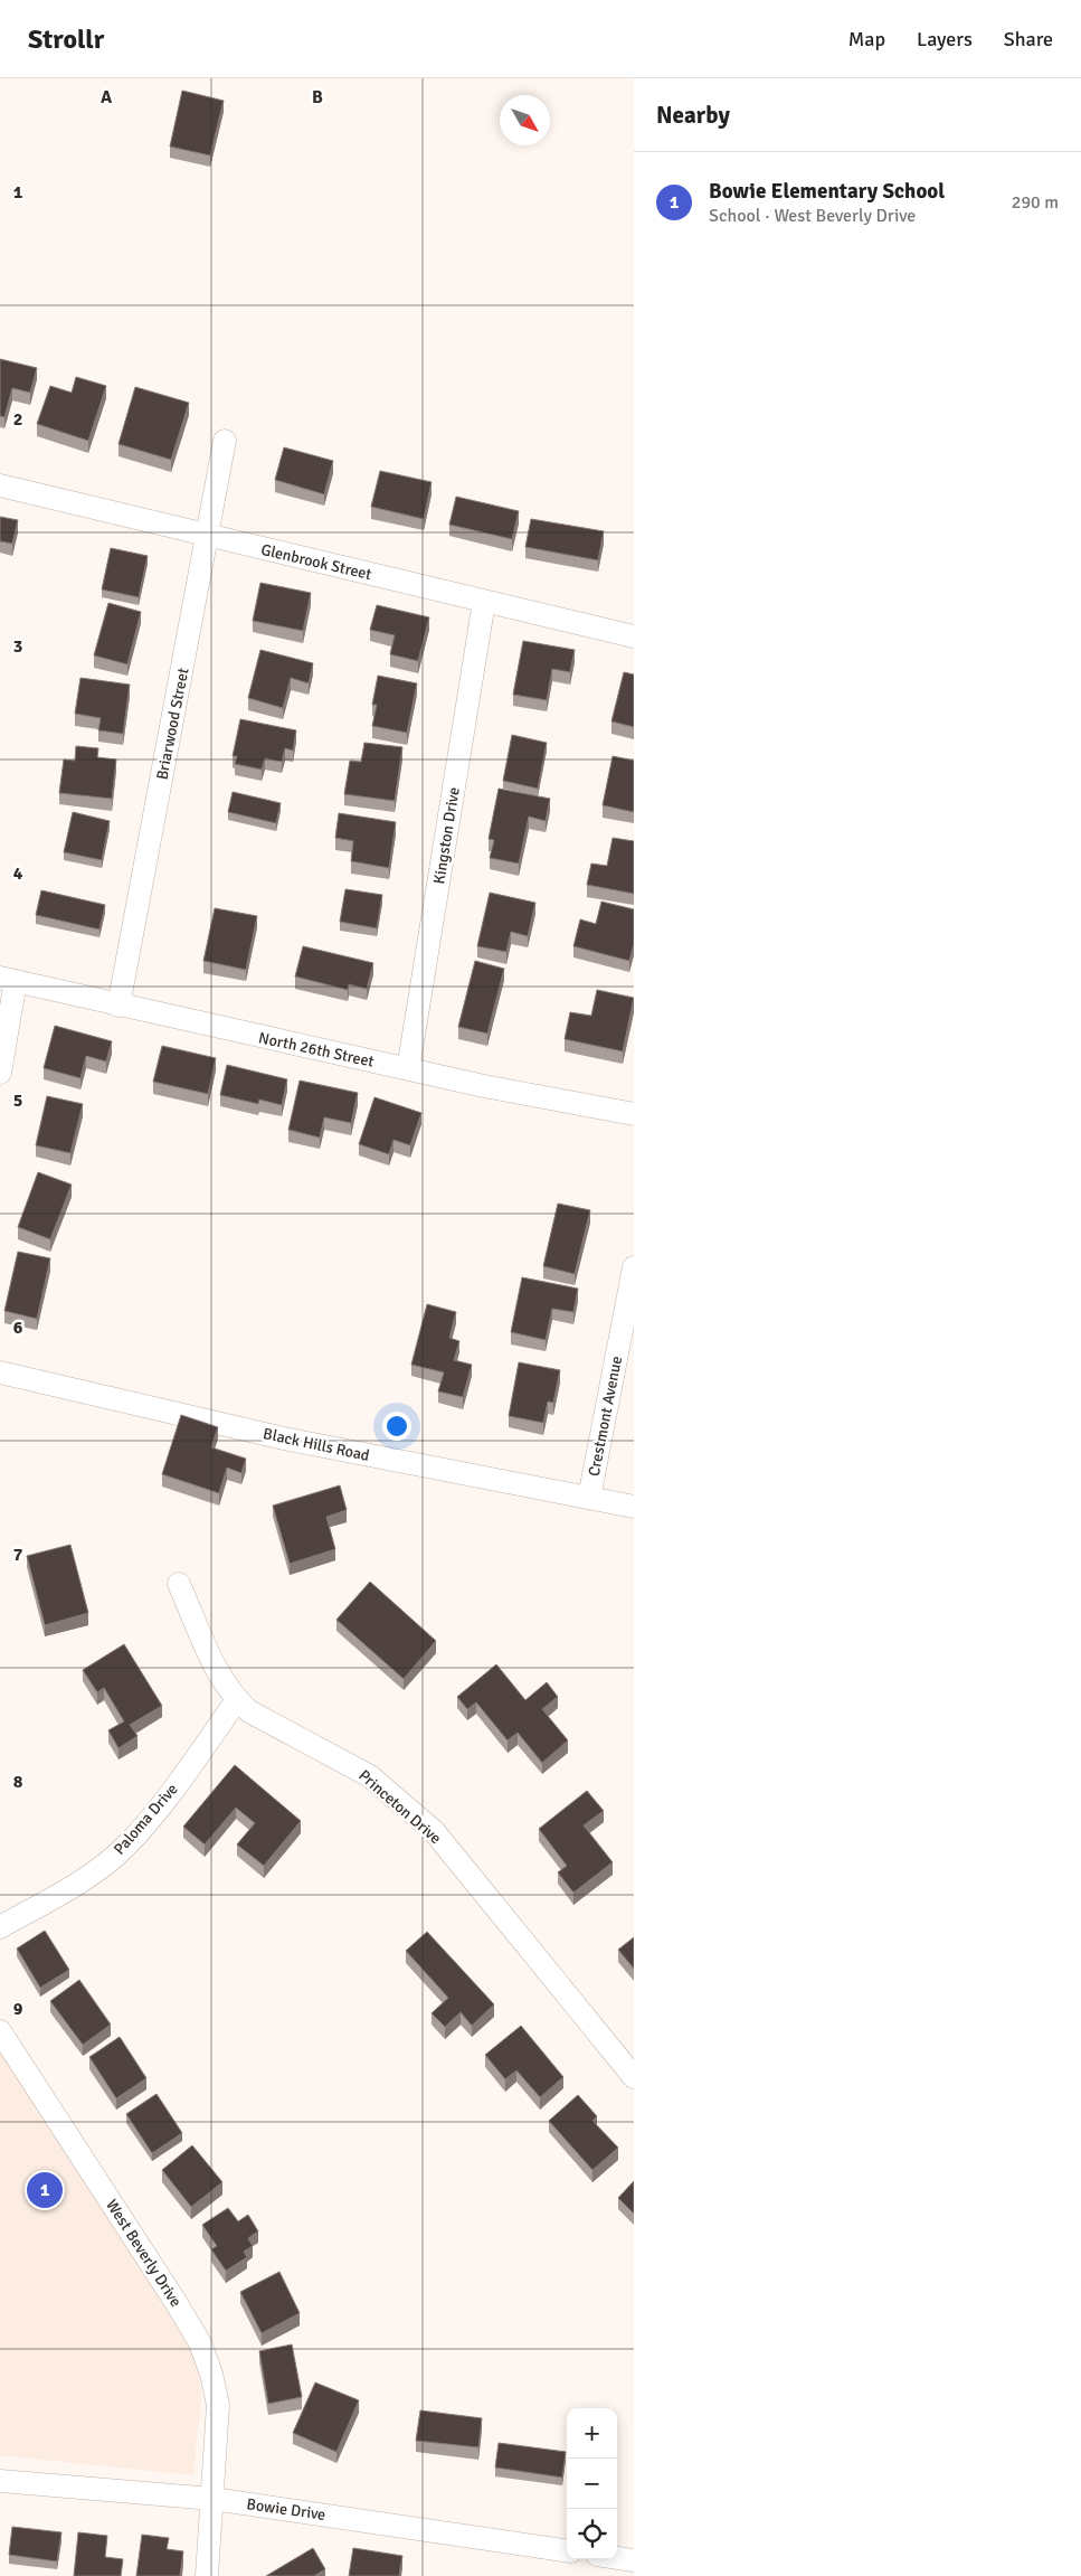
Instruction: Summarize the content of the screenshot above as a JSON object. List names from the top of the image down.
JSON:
{
  "streets": {
    "street": [
      "Glenbrook Street",
      "Briarwood Street",
      "Kingston Drive",
      "North 26th Street",
      "Crestmont Avenue",
      "Black Hills Road",
      "Princeton Drive",
      "Paloma Drive",
      "West Beverly Drive",
      "Bowie Drive"
    ]
  },
  "crossings": [
    ["Glenbrook Street", "Briarwood Street"],
    ["Glenbrook Street", "Kingston Drive"],
    ["Briarwood Street", "North 26th Street"],
    ["Kingston Drive", "North 26th Street"],
    ["Crestmont Avenue", "Black Hills Road"],
    ["Princeton Drive", "Paloma Drive"],
    ["West Beverly Drive", "Bowie Drive"]
  ],
  "north": "bottom right",
  "page": {
    "header": "Strollr",
    "nav": ["Map", "Layers", "Share"],
    "heading": "Nearby",
    "list": [
      {
        "mark": "1",
        "name": "Bowie Elementary School",
        "note": "School · West Beverly Drive",
        "value": "290 m"
      }
    ],
    "pins": "1",
    "map_buttons": ["+", "−"]
  },
  "grid": {
    "columns": ["A", "B"],
    "rows": [
      "1",
      "2",
      "3",
      "4",
      "5",
      "6",
      "7",
      "8",
      "9"
    ]
  }
}
